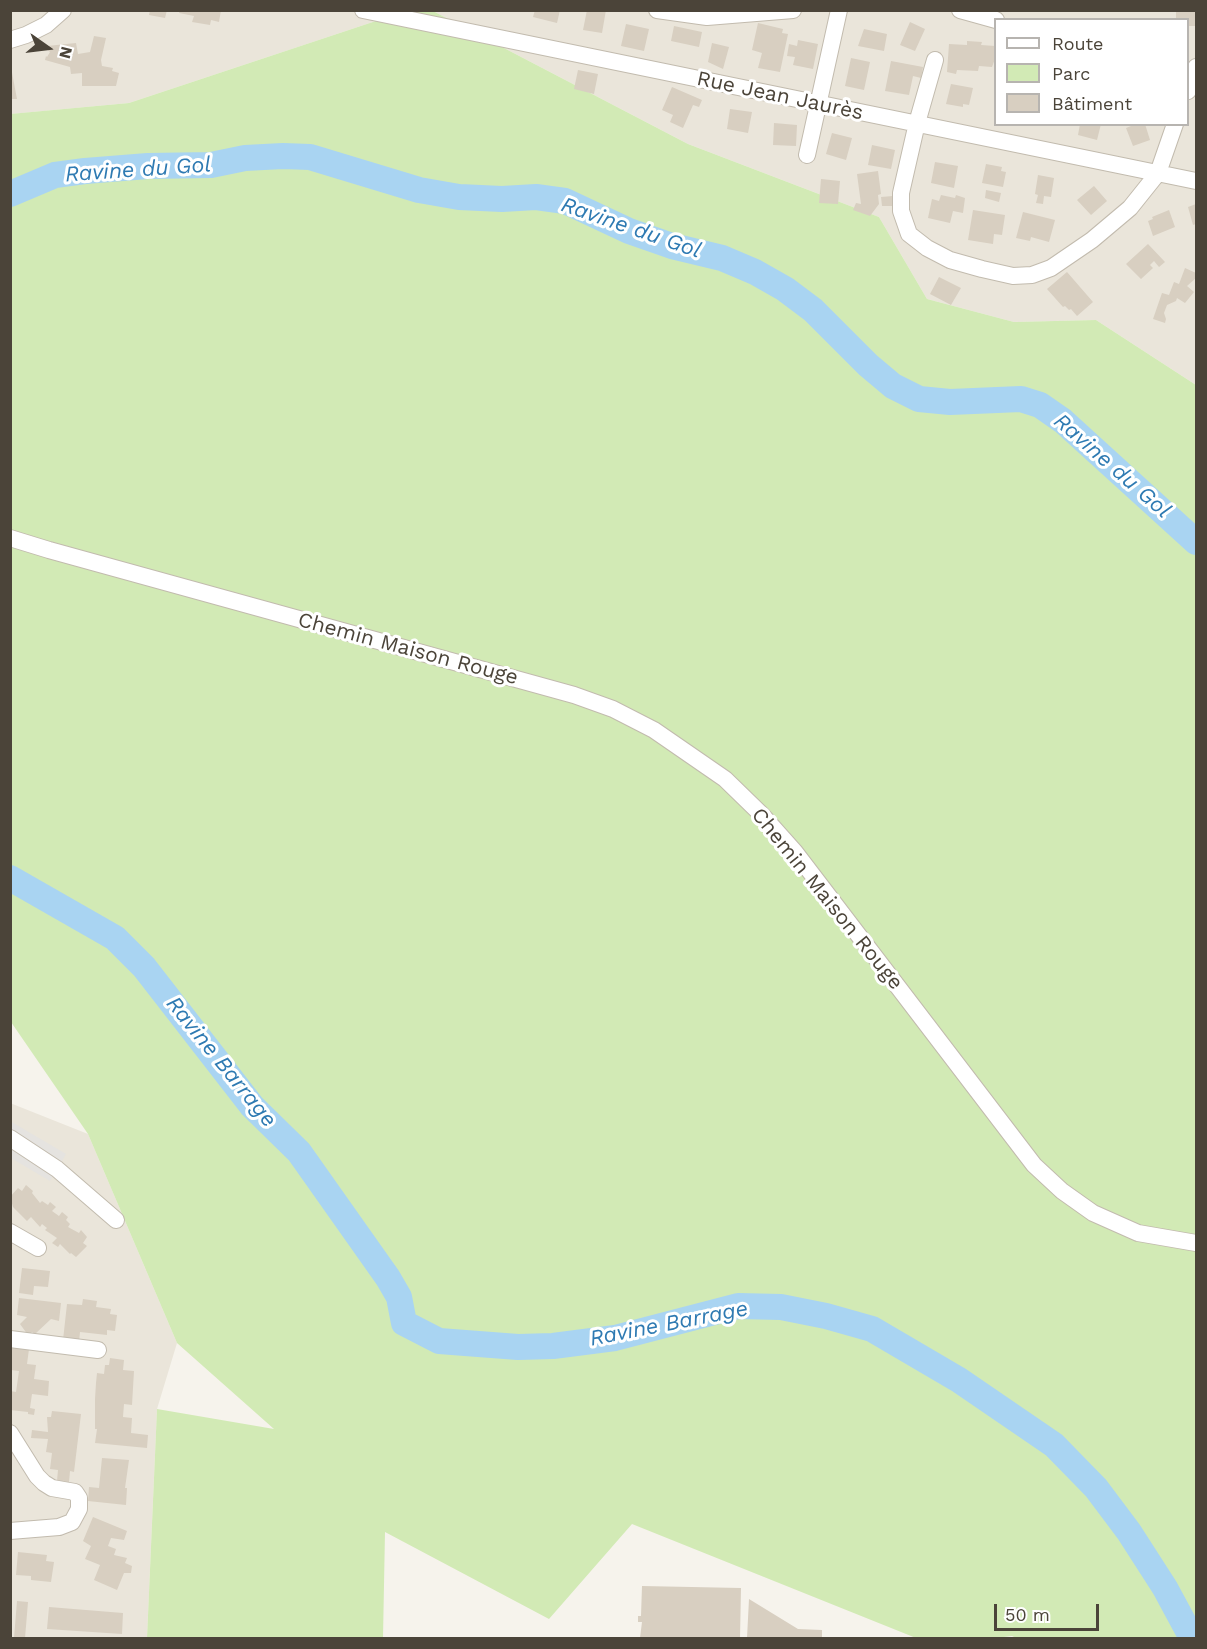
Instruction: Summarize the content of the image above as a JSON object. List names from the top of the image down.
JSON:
{
  "streets": {
    "street": ["Rue Jean Jaurès", "Chemin Maison Rouge"]
  },
  "water": ["Ravine du Gol", "Ravine Barrage"],
  "legend": ["Route", "Parc", "Bâtiment"],
  "scale_bar": "50 m",
  "north": "right"
}
